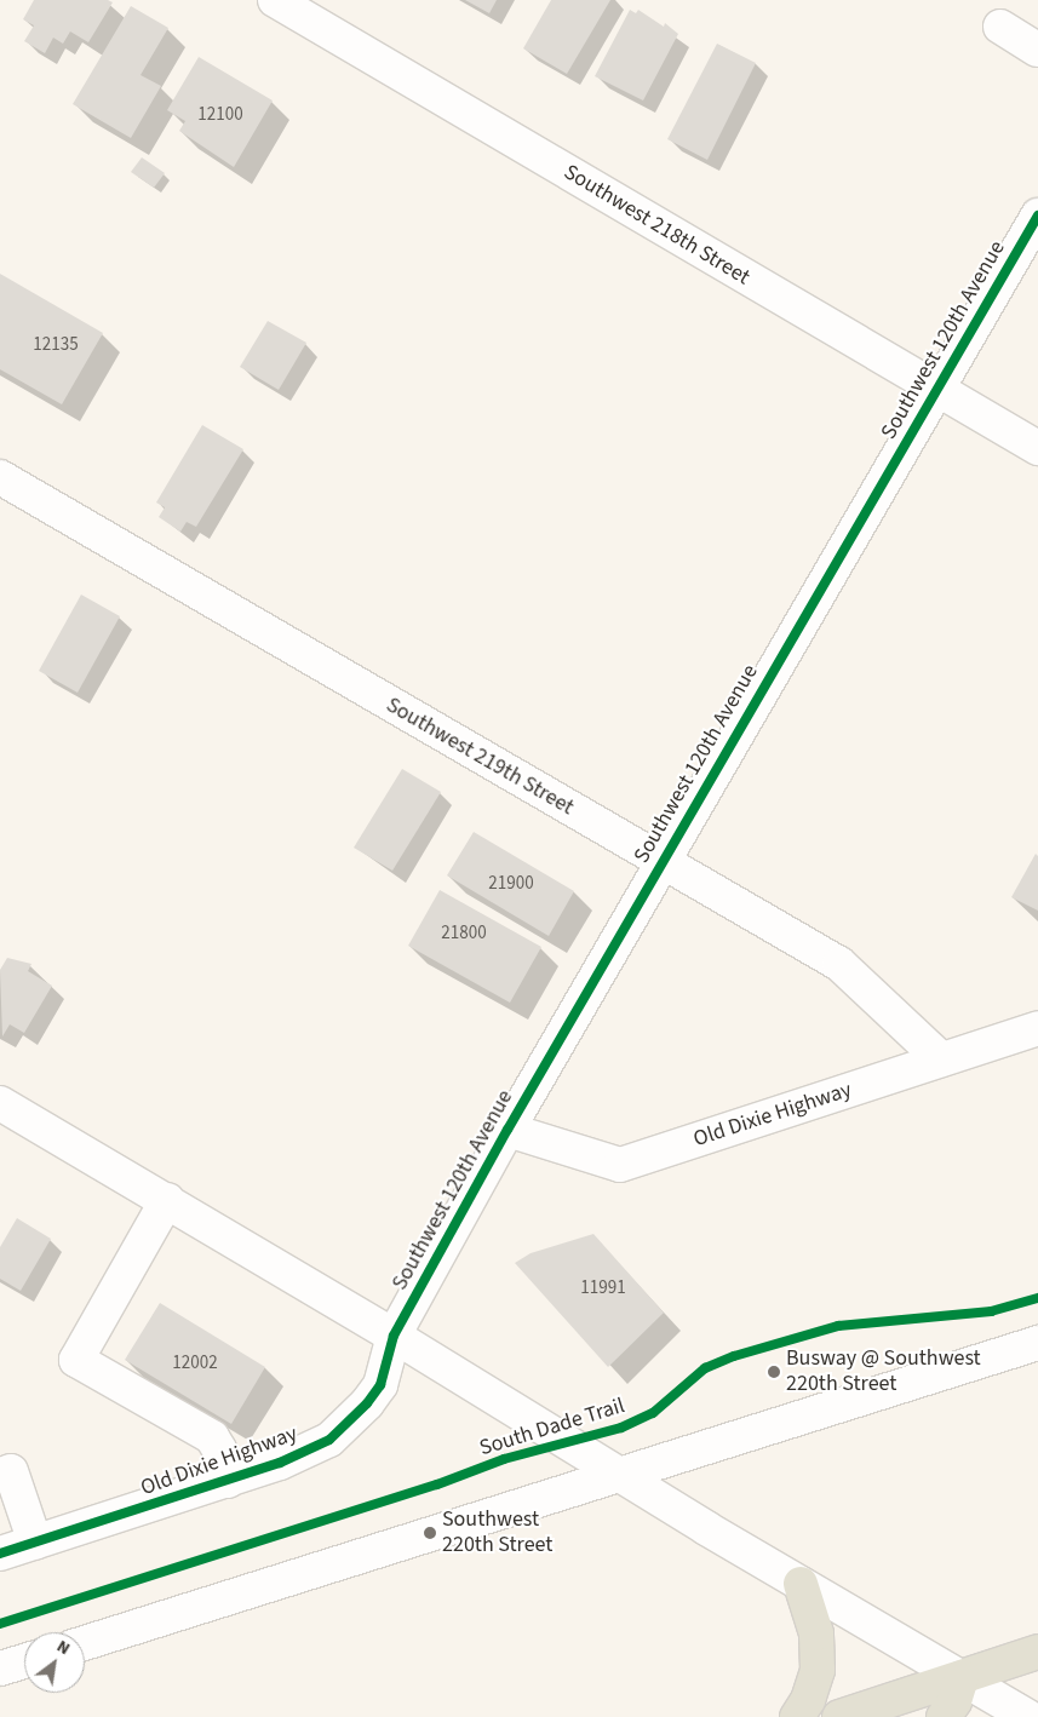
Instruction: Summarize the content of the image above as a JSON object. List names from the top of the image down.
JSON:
{
  "streets": {
    "street": [
      "Southwest 218th Street",
      "Southwest 120th Avenue",
      "Southwest 219th Street",
      "Old Dixie Highway"
    ],
    "cycle path": ["South Dade Trail"]
  },
  "crossings": [
    ["Southwest 218th Street", "Southwest 120th Avenue"],
    ["Southwest 120th Avenue", "Southwest 219th Street"],
    ["Southwest 120th Avenue", "Old Dixie Highway"],
    ["Southwest 219th Street", "Old Dixie Highway"]
  ],
  "places": ["Busway @ Southwest 220th Street", "Southwest 220th Street"],
  "house_numbers": [
    "12100",
    "12135",
    "21900",
    "21800",
    "11991",
    "12002"
  ],
  "north": "top right"
}
